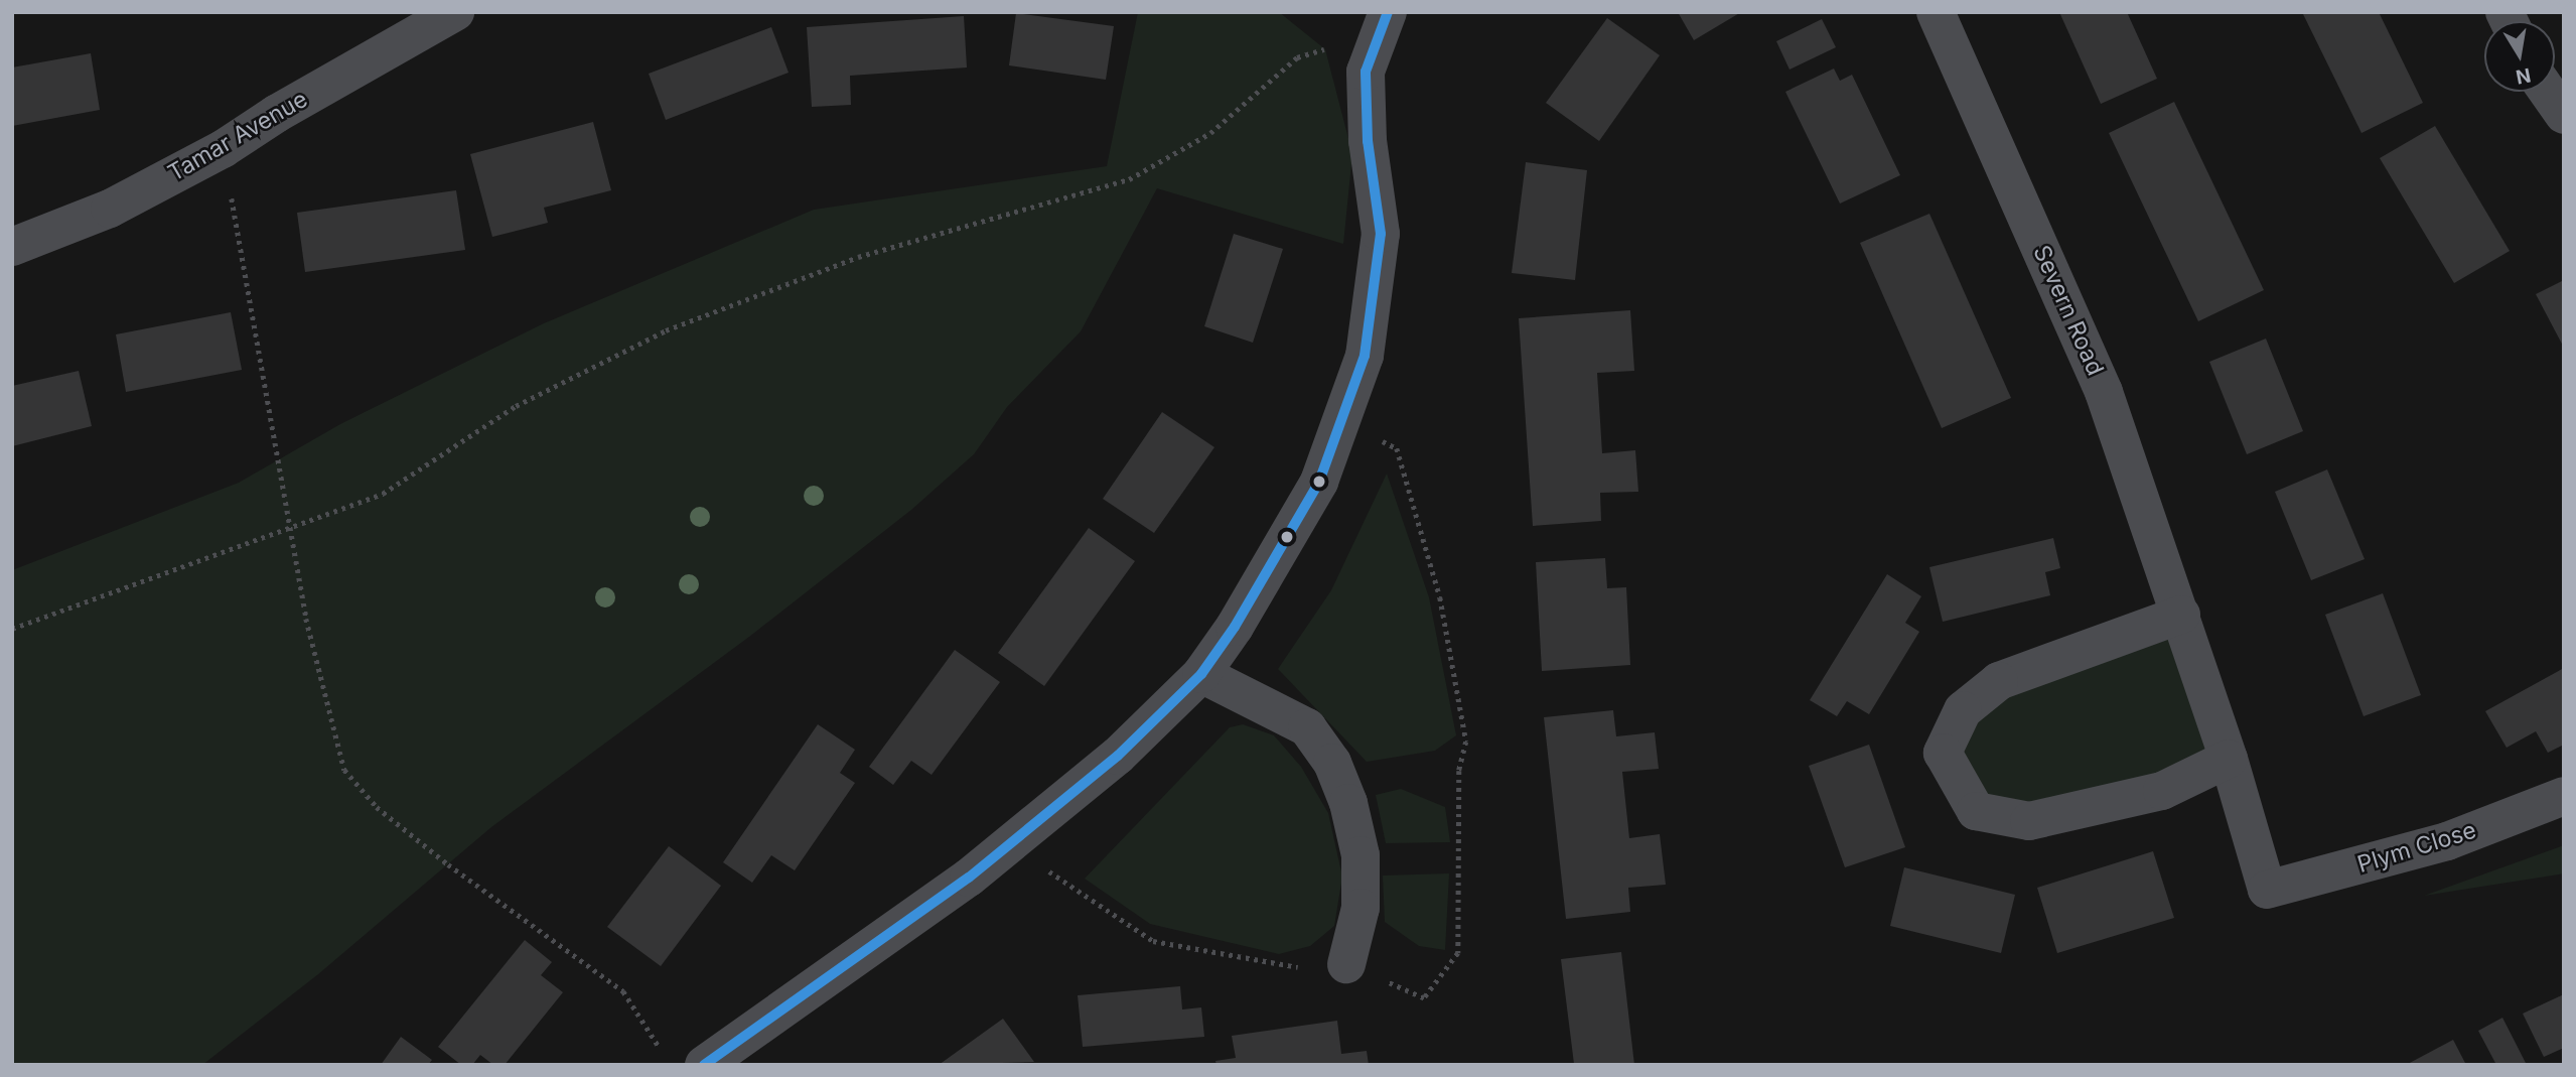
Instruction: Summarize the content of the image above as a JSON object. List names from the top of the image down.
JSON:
{
  "streets": {
    "street": ["Tamar Avenue", "Severn Road", "Plym Close"]
  },
  "crossings": [
    ["Severn Road", "Plym Close"]
  ],
  "north": "bottom"
}
